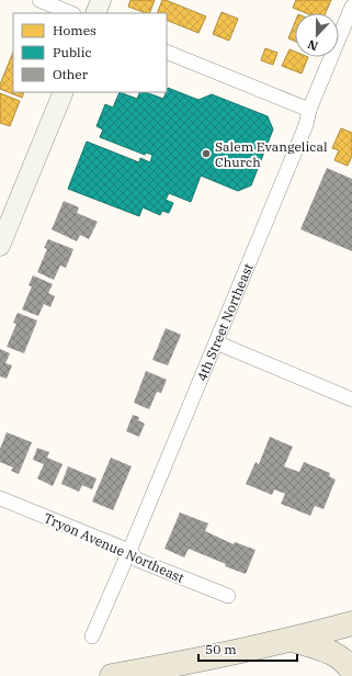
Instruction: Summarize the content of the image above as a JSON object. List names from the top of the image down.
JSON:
{
  "streets": {
    "street": ["4th Street Northeast", "Tryon Avenue Northeast"]
  },
  "crossings": [
    ["4th Street Northeast", "Tryon Avenue Northeast"]
  ],
  "places": ["Salem Evangelical Church"],
  "legend": ["Homes", "Public", "Other"],
  "scale_bar": "50 m",
  "north": "bottom"
}
